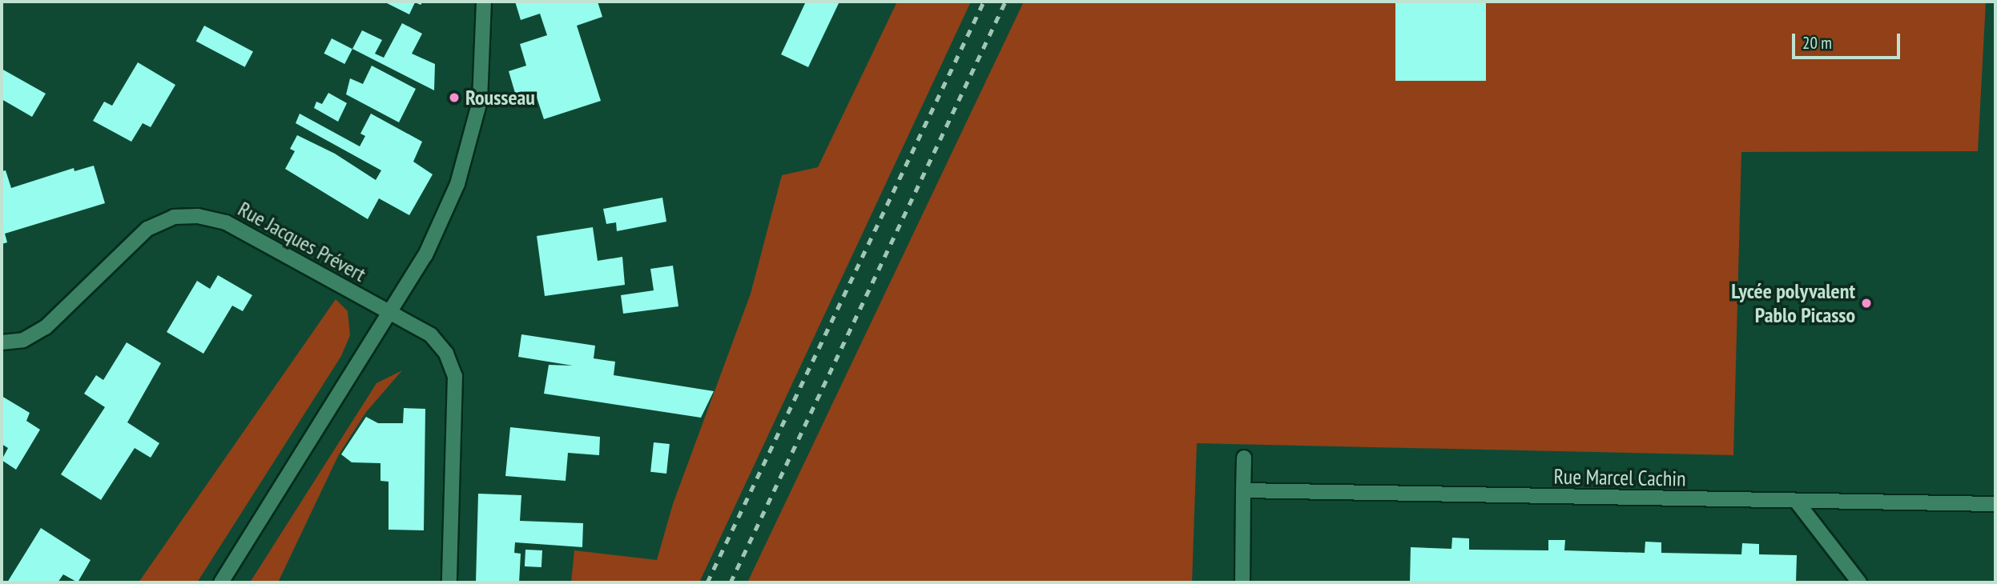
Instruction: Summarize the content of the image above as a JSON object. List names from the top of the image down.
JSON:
{
  "streets": {
    "street": ["Rue Jacques Prévert", "Rue Marcel Cachin"]
  },
  "places": ["Rousseau", "Lycée polyvalent Pablo Picasso"],
  "scale_bar": "20 m"
}
